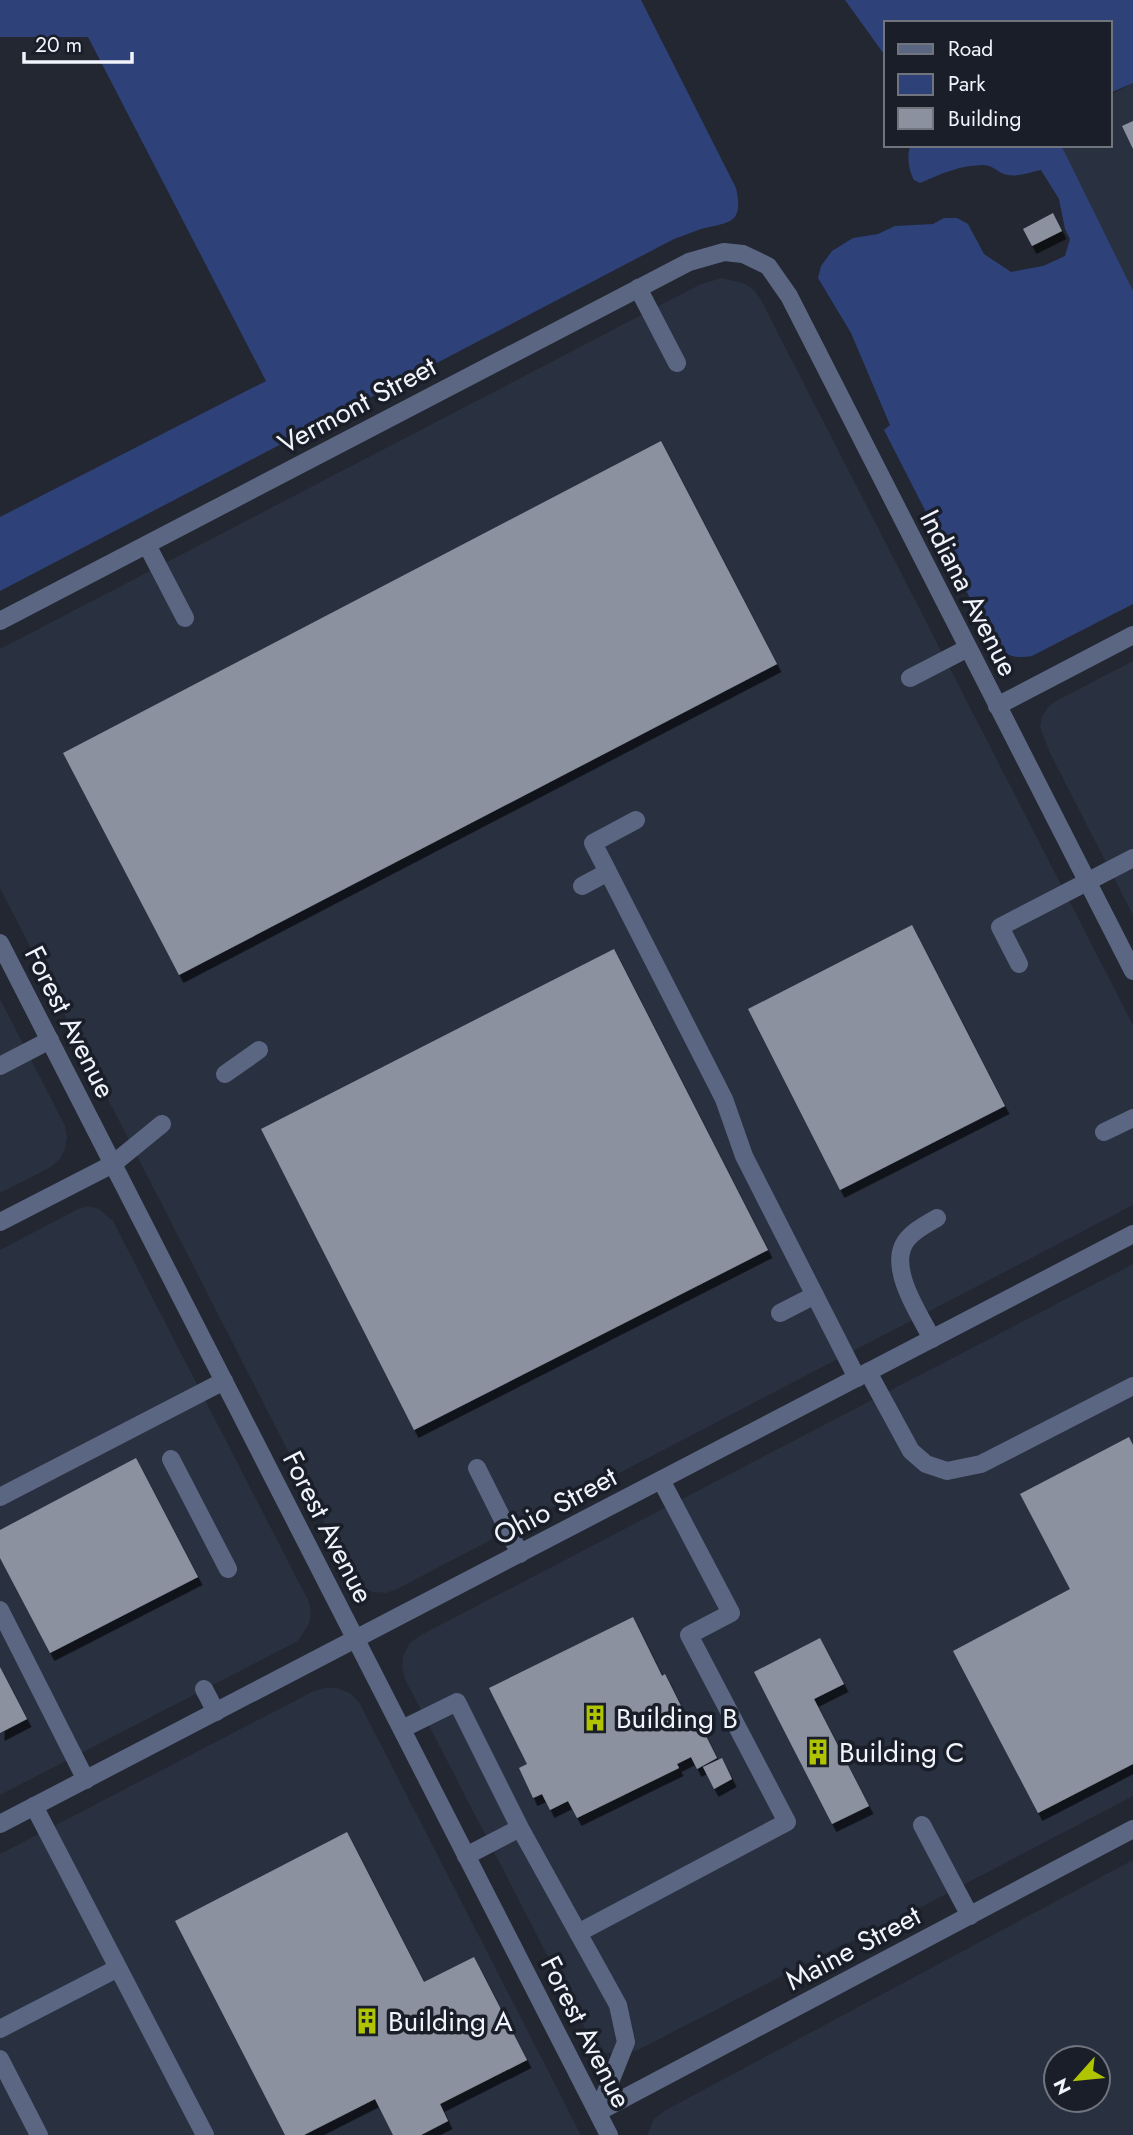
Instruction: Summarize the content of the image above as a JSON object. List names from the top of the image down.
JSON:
{
  "streets": {
    "street": [
      "Vermont Street",
      "Indiana Avenue",
      "Forest Avenue",
      "Ohio Street",
      "Maine Street"
    ]
  },
  "crossings": [
    ["Vermont Street", "Indiana Avenue"],
    ["Forest Avenue", "Ohio Street"],
    ["Forest Avenue", "Maine Street"]
  ],
  "places": {
    "building": ["Building B", "Building C", "Building A"]
  },
  "legend": ["Road", "Park", "Building"],
  "scale_bar": "20 m",
  "north": "bottom left"
}
